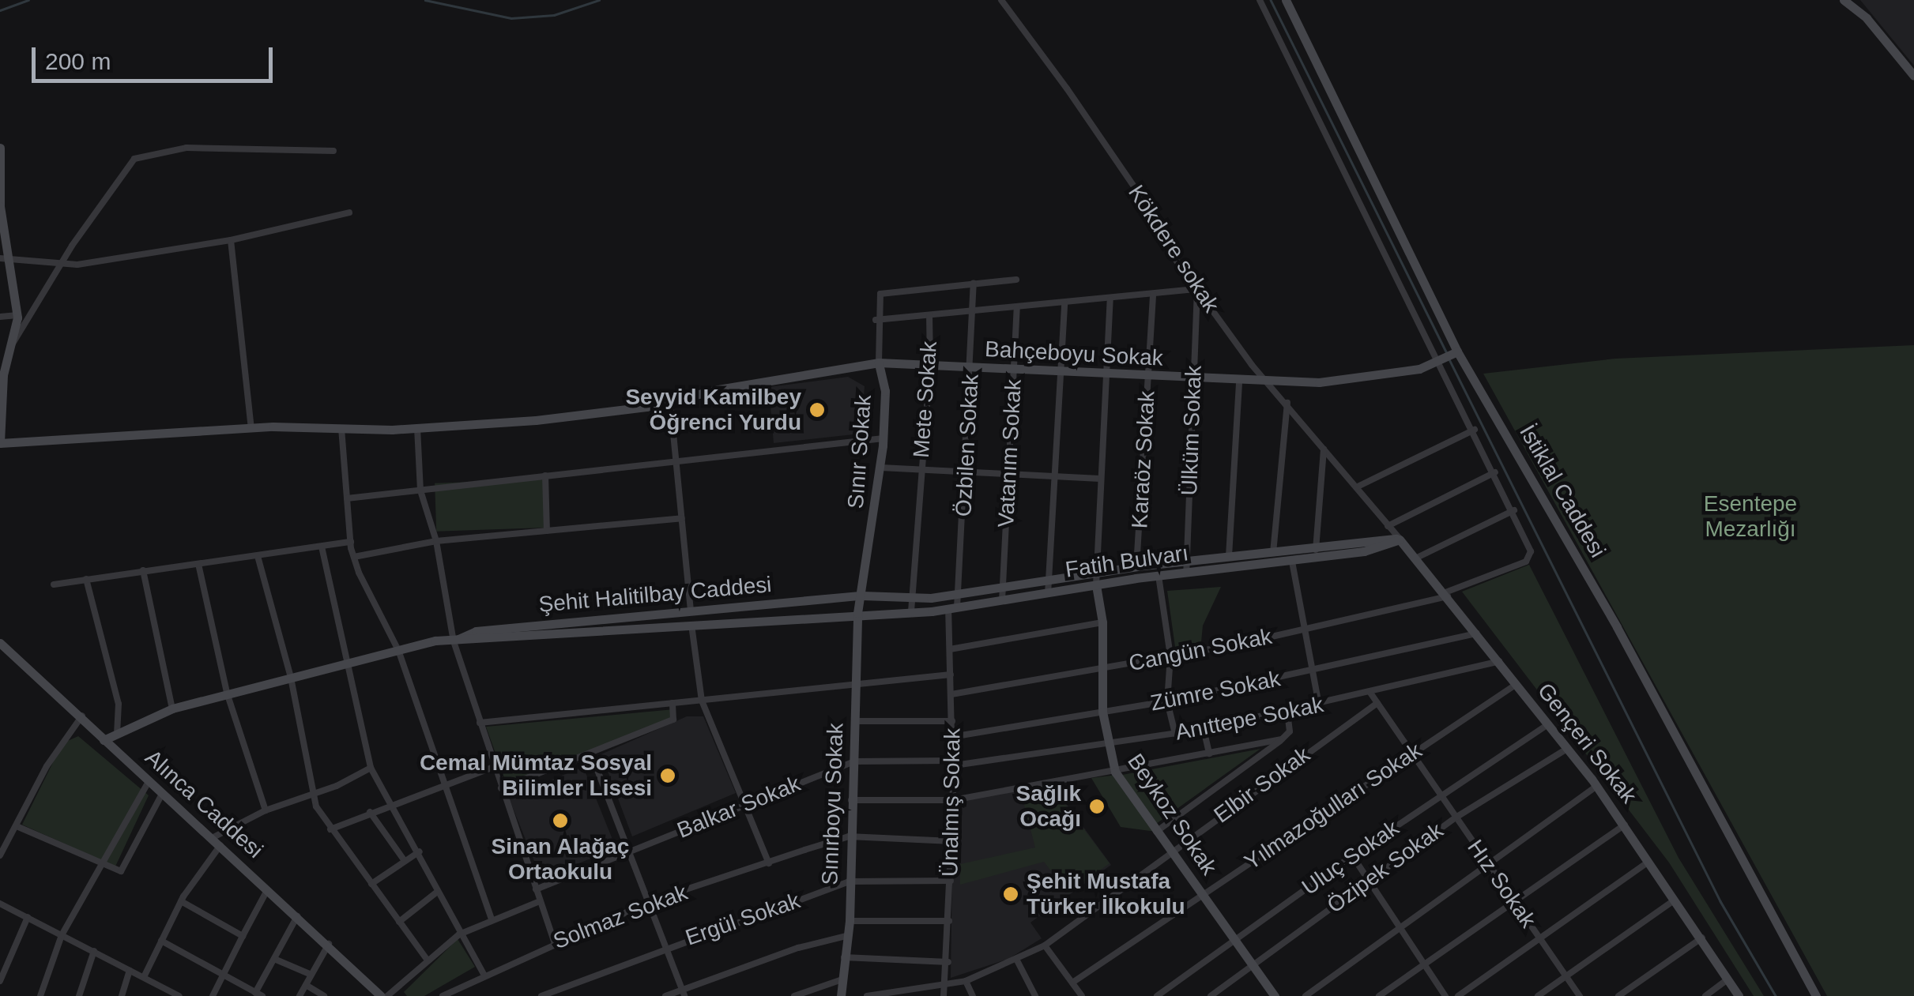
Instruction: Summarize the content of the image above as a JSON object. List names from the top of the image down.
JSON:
{
  "streets": {
    "street": [
      "Kökdere sokak",
      "Bahçeboyu Sokak",
      "Mete Sokak",
      "Ülküm Sokak",
      "Özbilen Sokak",
      "Sınır Sokak",
      "Vatanım Sokak",
      "Karaöz Sokak",
      "İstiklal Caddesi",
      "Fatih Bulvarı",
      "Şehit Halitilbay Caddesi",
      "Cangün Sokak",
      "Zümre Sokak",
      "Anıttepe Sokak",
      "Gençeri Sokak",
      "Elbir Sokak",
      "Ünalmış Sokak",
      "Alınca Caddesi",
      "Sınırboyu Sokak",
      "Yılmazoğulları Sokak",
      "Balkar Sokak",
      "Beykoz Sokak",
      "Uluç Sokak",
      "Özipek Sokak",
      "Hız Sokak",
      "Solmaz Sokak",
      "Ergül Sokak"
    ]
  },
  "crossings": [
    ["Kökdere sokak", "Bahçeboyu Sokak"],
    ["Kökdere sokak", "Mete Sokak"],
    ["Kökdere sokak", "Ülküm Sokak"],
    ["Kökdere sokak", "Gençeri Sokak"],
    ["Bahçeboyu Sokak", "Mete Sokak"],
    ["Bahçeboyu Sokak", "Ülküm Sokak"],
    ["Bahçeboyu Sokak", "Özbilen Sokak"],
    ["Bahçeboyu Sokak", "Sınır Sokak"],
    ["Bahçeboyu Sokak", "Vatanım Sokak"],
    ["Bahçeboyu Sokak", "Karaöz Sokak"],
    ["Bahçeboyu Sokak", "İstiklal Caddesi"],
    ["Mete Sokak", "Ülküm Sokak"],
    ["Mete Sokak", "Özbilen Sokak"],
    ["Mete Sokak", "Vatanım Sokak"],
    ["Mete Sokak", "Karaöz Sokak"],
    ["Mete Sokak", "Fatih Bulvarı"],
    ["Mete Sokak", "Şehit Halitilbay Caddesi"],
    ["Ülküm Sokak", "Fatih Bulvarı"],
    ["Ülküm Sokak", "Şehit Halitilbay Caddesi"],
    ["Özbilen Sokak", "Sınır Sokak"],
    ["Özbilen Sokak", "Fatih Bulvarı"],
    ["Özbilen Sokak", "Şehit Halitilbay Caddesi"],
    ["Özbilen Sokak", "Ünalmış Sokak"],
    ["Sınır Sokak", "Fatih Bulvarı"],
    ["Sınır Sokak", "Şehit Halitilbay Caddesi"],
    ["Sınır Sokak", "Sınırboyu Sokak"],
    ["Vatanım Sokak", "Fatih Bulvarı"],
    ["Vatanım Sokak", "Şehit Halitilbay Caddesi"],
    ["Karaöz Sokak", "Fatih Bulvarı"],
    ["Karaöz Sokak", "Şehit Halitilbay Caddesi"],
    ["Fatih Bulvarı", "Şehit Halitilbay Caddesi"],
    ["Fatih Bulvarı", "Ünalmış Sokak"],
    ["Fatih Bulvarı", "Sınırboyu Sokak"],
    ["Fatih Bulvarı", "Beykoz Sokak"],
    ["Şehit Halitilbay Caddesi", "Alınca Caddesi"],
    ["Şehit Halitilbay Caddesi", "Sınırboyu Sokak"],
    ["Cangün Sokak", "Gençeri Sokak"],
    ["Cangün Sokak", "Ünalmış Sokak"],
    ["Cangün Sokak", "Beykoz Sokak"],
    ["Zümre Sokak", "Gençeri Sokak"],
    ["Zümre Sokak", "Ünalmış Sokak"],
    ["Zümre Sokak", "Beykoz Sokak"],
    ["Anıttepe Sokak", "Gençeri Sokak"],
    ["Anıttepe Sokak", "Ünalmış Sokak"],
    ["Anıttepe Sokak", "Balkar Sokak"],
    ["Anıttepe Sokak", "Beykoz Sokak"],
    ["Anıttepe Sokak", "Hız Sokak"],
    ["Gençeri Sokak", "Yılmazoğulları Sokak"],
    ["Gençeri Sokak", "Uluç Sokak"],
    ["Gençeri Sokak", "Özipek Sokak"],
    ["Elbir Sokak", "Ünalmış Sokak"],
    ["Elbir Sokak", "Beykoz Sokak"],
    ["Elbir Sokak", "Hız Sokak"],
    ["Ünalmış Sokak", "Balkar Sokak"],
    ["Ünalmış Sokak", "Ergül Sokak"],
    ["Sınırboyu Sokak", "Balkar Sokak"],
    ["Sınırboyu Sokak", "Solmaz Sokak"],
    ["Sınırboyu Sokak", "Ergül Sokak"],
    ["Yılmazoğulları Sokak", "Beykoz Sokak"],
    ["Yılmazoğulları Sokak", "Hız Sokak"],
    ["Beykoz Sokak", "Uluç Sokak"],
    ["Beykoz Sokak", "Özipek Sokak"],
    ["Uluç Sokak", "Hız Sokak"],
    ["Özipek Sokak", "Hız Sokak"]
  ],
  "parks": ["Esentepe Mezarlığı"],
  "places": [
    "Seyyid Kamilbey Öğrenci Yurdu",
    "Cemal Mümtaz Sosyal Bilimler Lisesi",
    "Sağlık Ocağı",
    "Sinan Alağaç Ortaokulu",
    "Şehit Mustafa Türker İlkokulu"
  ],
  "scale_bar": "200 m"
}
